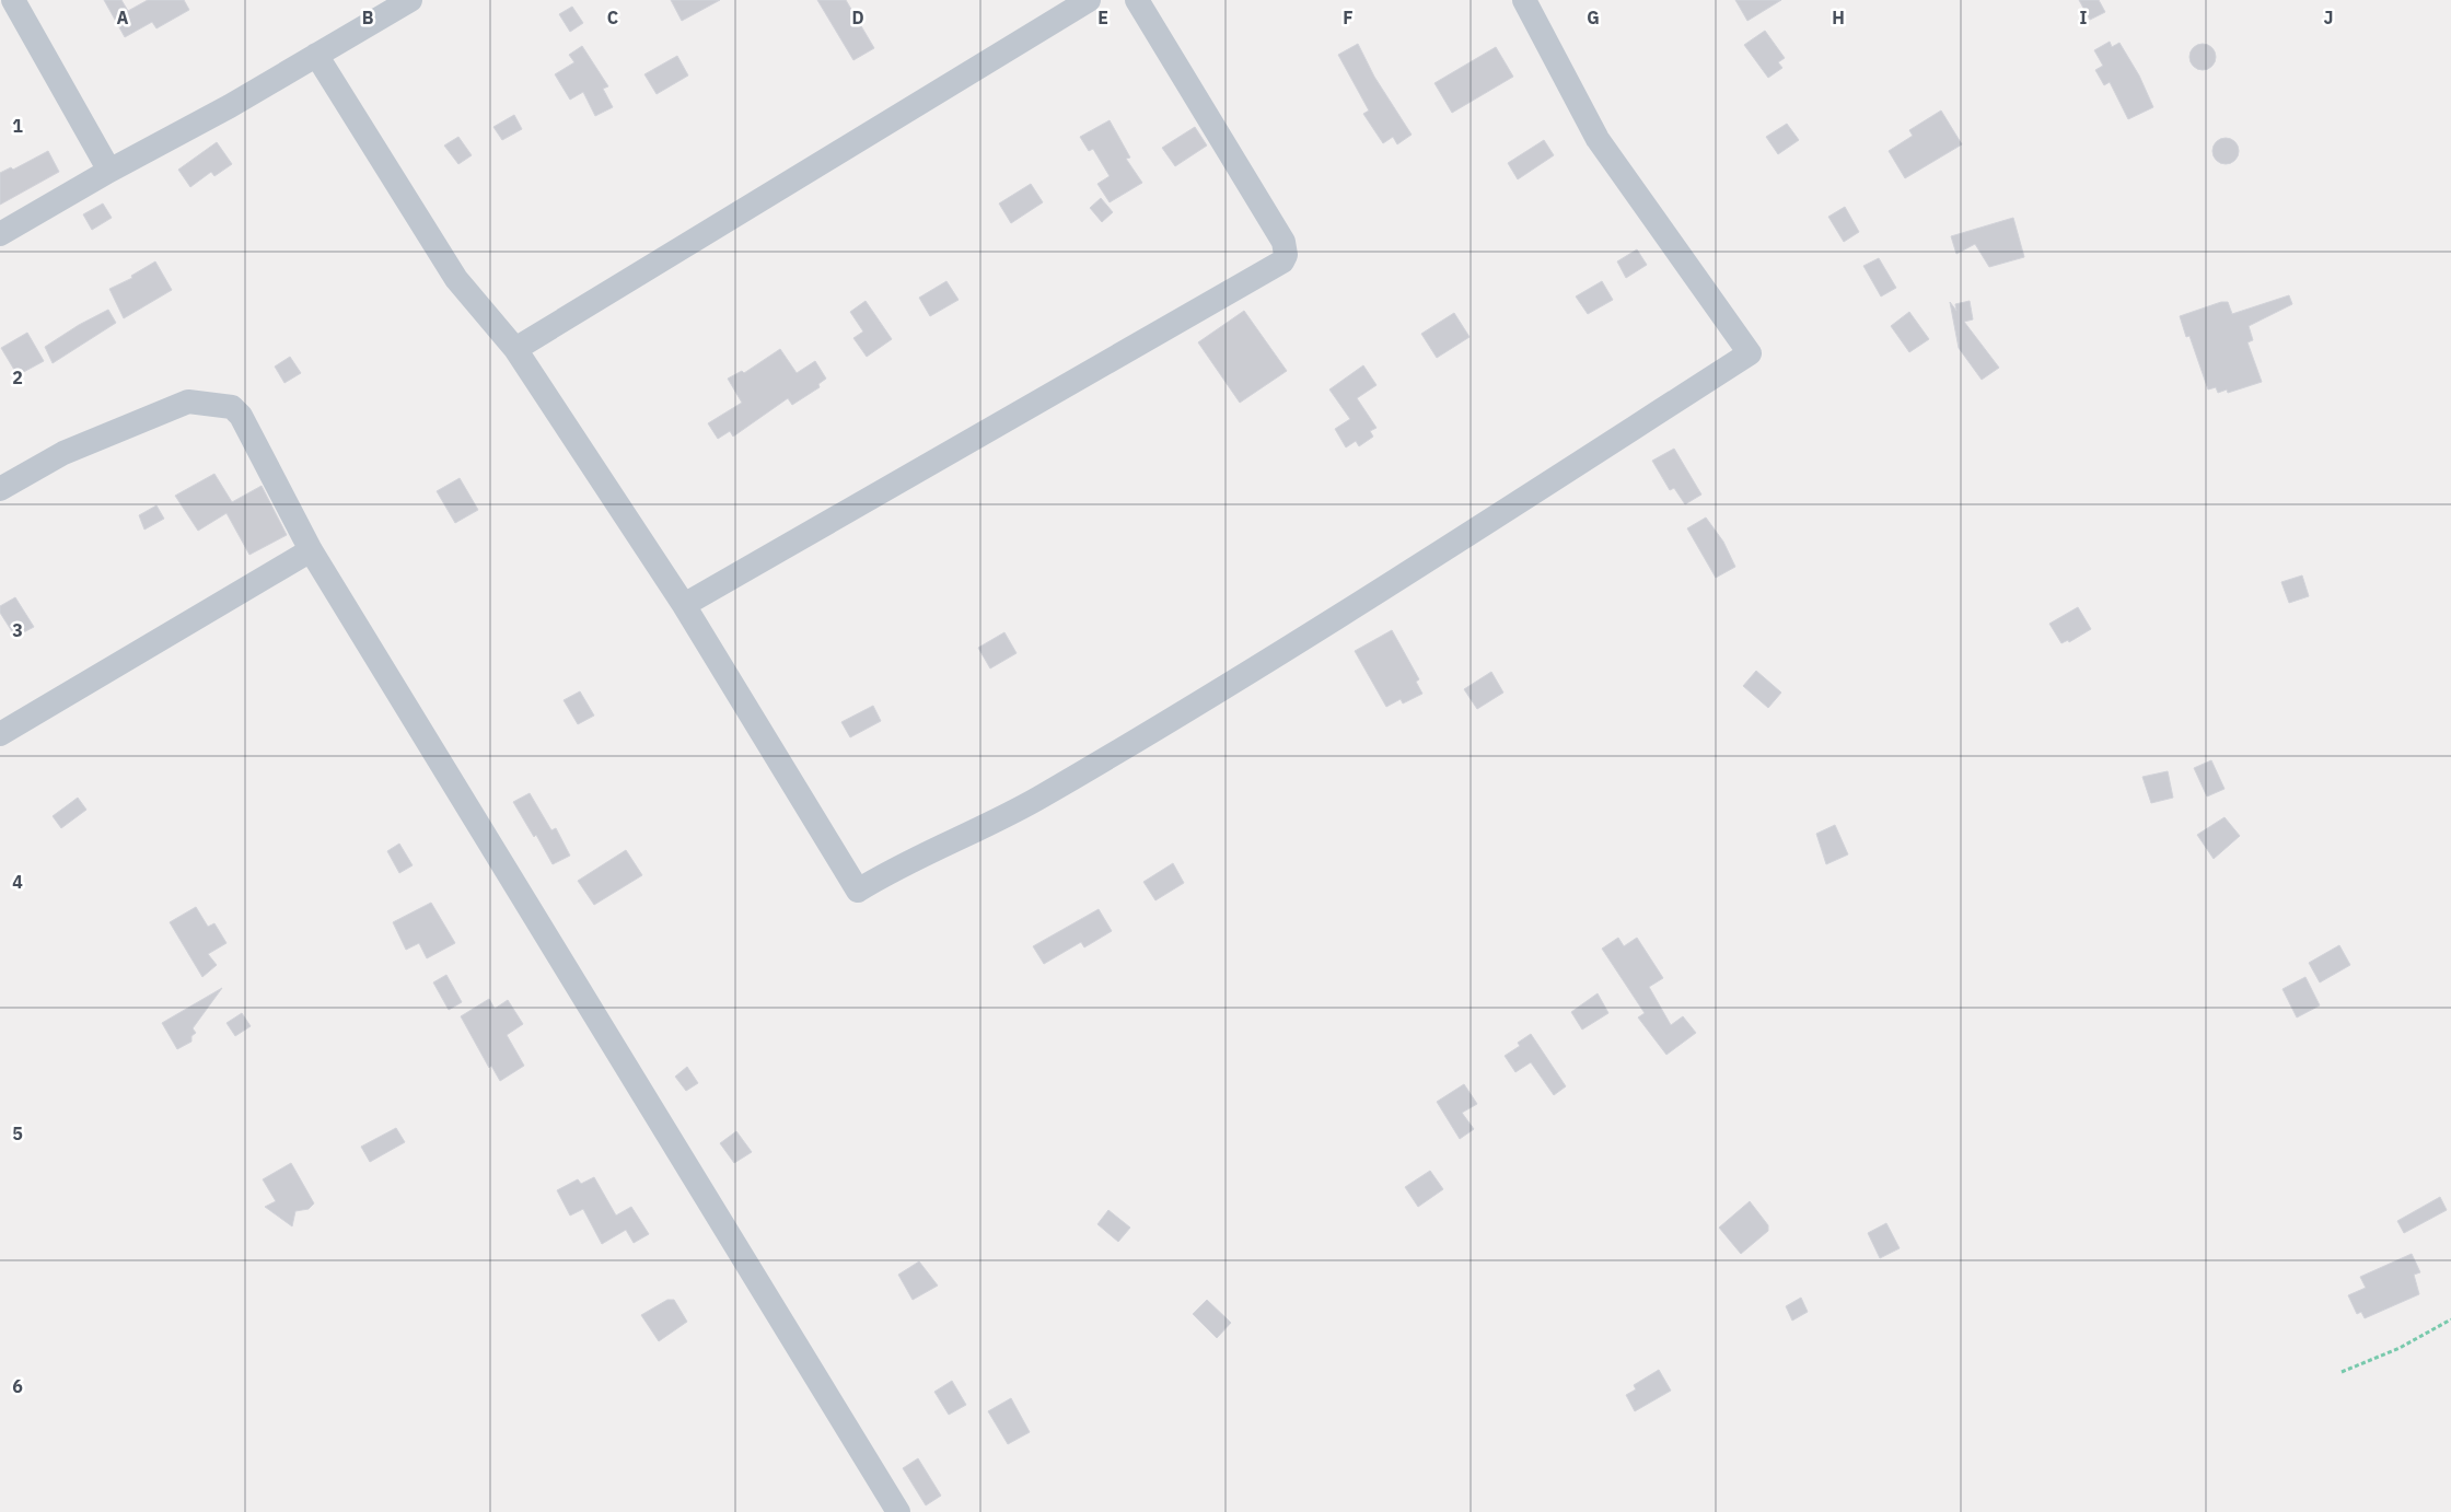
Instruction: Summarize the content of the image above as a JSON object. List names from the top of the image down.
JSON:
{
  "grid": {
    "columns": [
      "A",
      "B",
      "C",
      "D",
      "E",
      "F",
      "G",
      "H",
      "I",
      "J"
    ],
    "rows": [
      "1",
      "2",
      "3",
      "4",
      "5",
      "6"
    ]
  }
}
